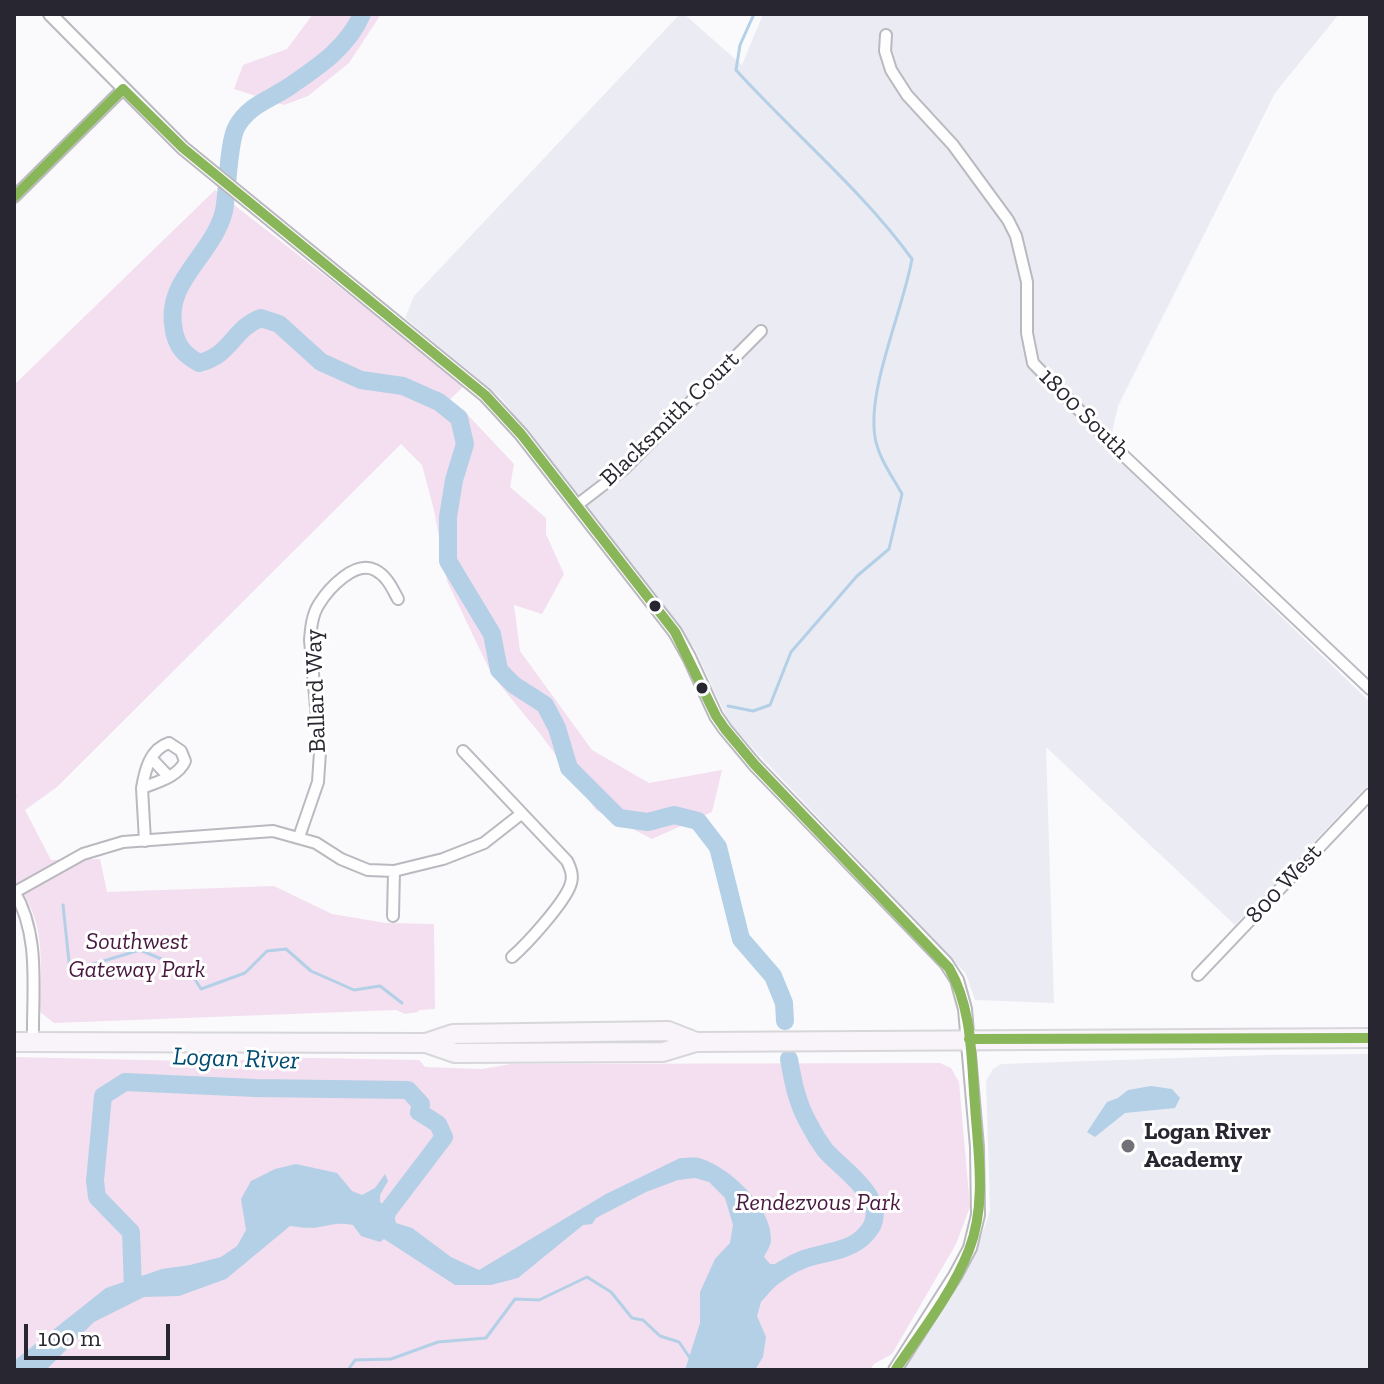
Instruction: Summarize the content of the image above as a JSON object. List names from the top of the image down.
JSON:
{
  "streets": {
    "street": [
      "1800 South",
      "Blacksmith Court",
      "Ballard Way",
      "800 West"
    ]
  },
  "water": ["Logan River"],
  "parks": ["Southwest Gateway Park", "Rendezvous Park"],
  "places": ["Logan River Academy"],
  "scale_bar": "100 m"
}
